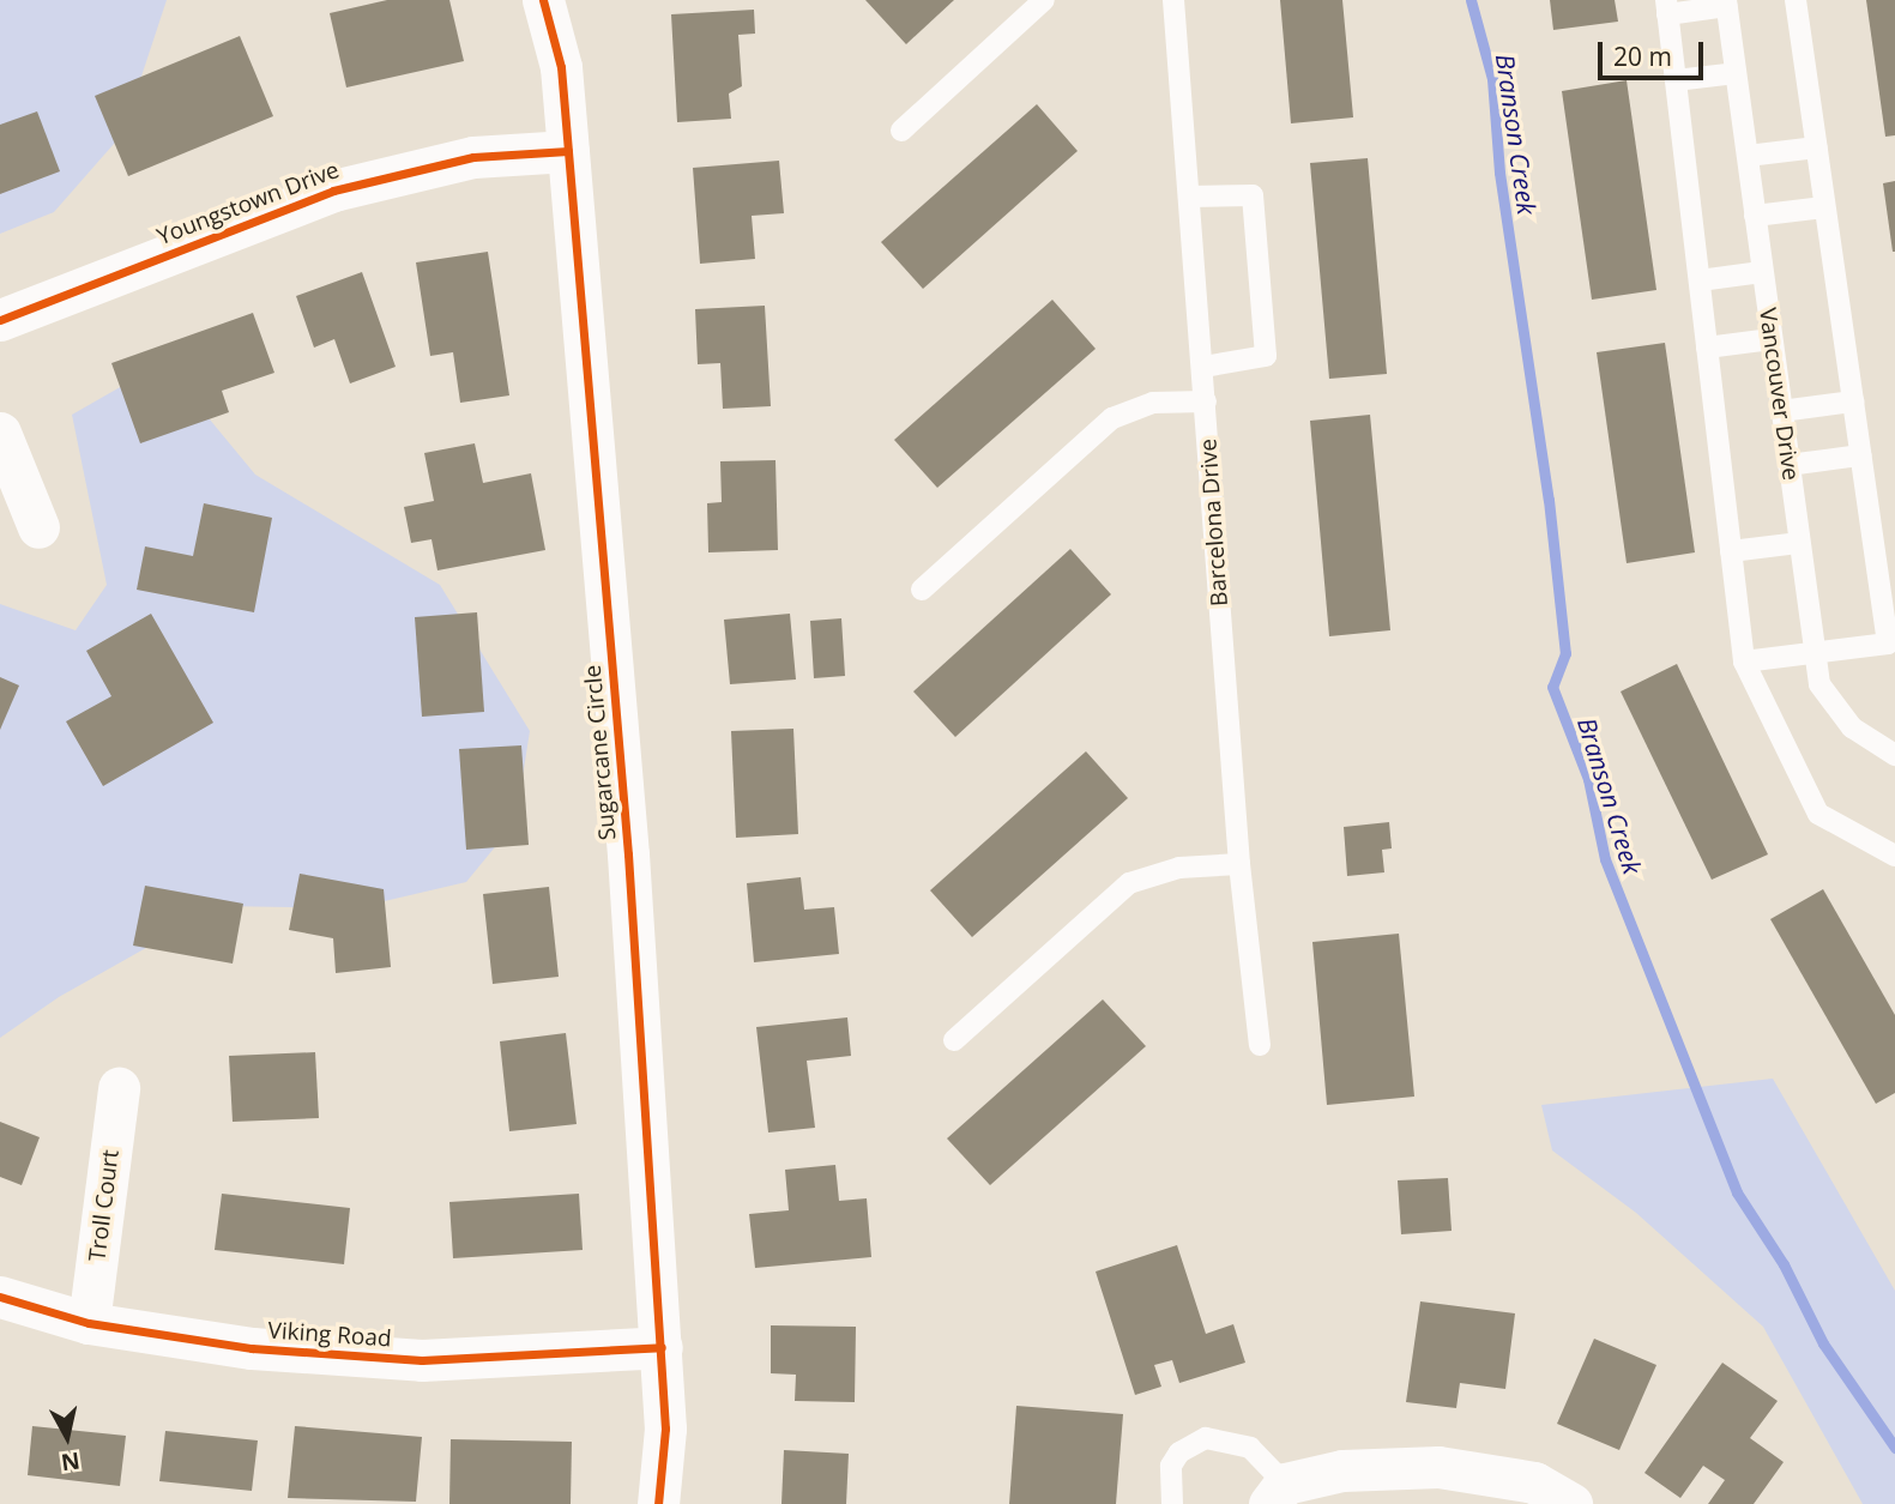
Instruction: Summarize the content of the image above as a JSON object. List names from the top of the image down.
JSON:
{
  "streets": {
    "street": [
      "Youngstown Drive",
      "Sugarcane Circle",
      "Troll Court",
      "Viking Road"
    ],
    "lane": ["Vancouver Drive", "Barcelona Drive"]
  },
  "crossings": [
    ["Youngstown Drive", "Sugarcane Circle"],
    ["Sugarcane Circle", "Viking Road"],
    ["Troll Court", "Viking Road"]
  ],
  "water": ["Branson Creek"],
  "scale_bar": "20 m",
  "north": "bottom"
}
